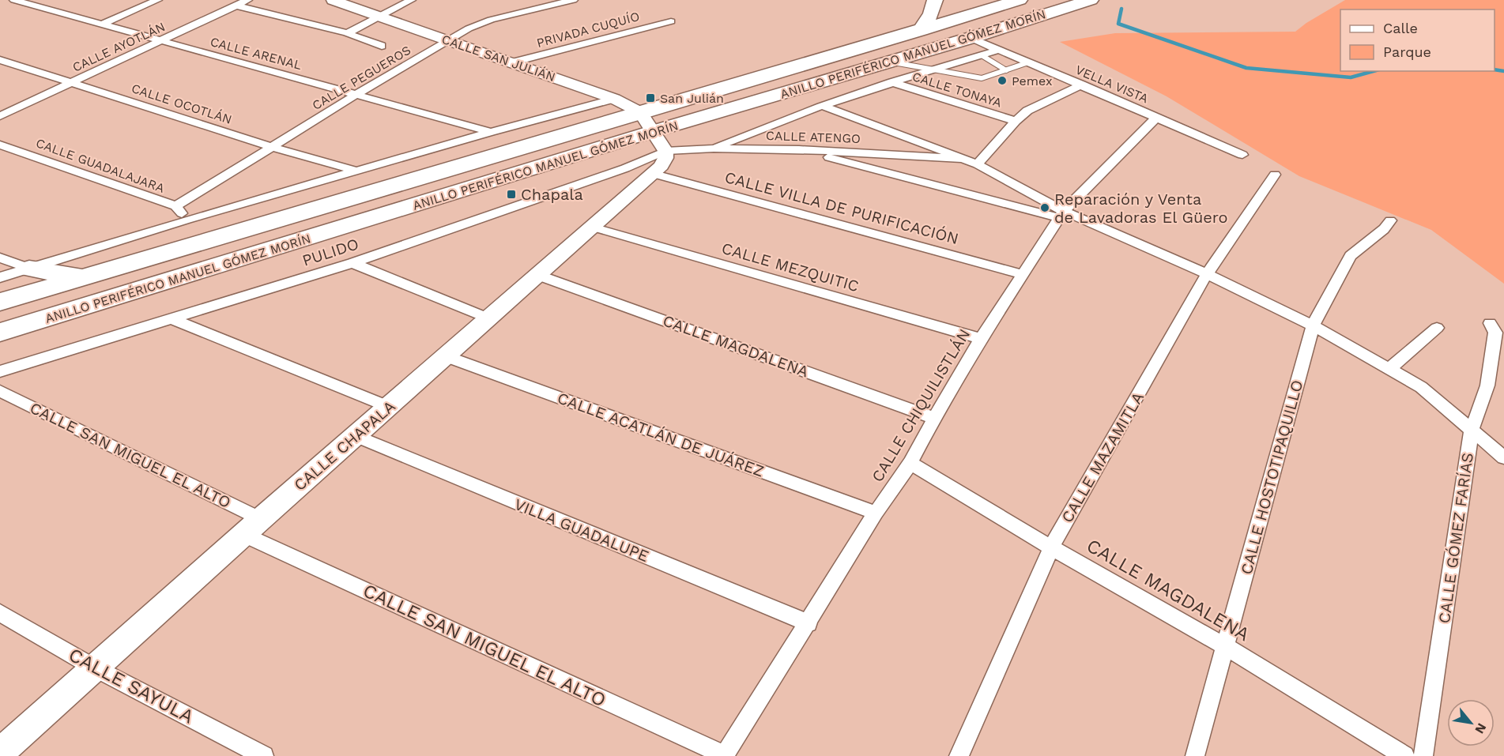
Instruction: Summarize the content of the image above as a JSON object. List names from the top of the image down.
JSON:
{
  "streets": {
    "highway": ["ANILLO PERIFÉRICO MANUEL GÓMEZ MORÍN"],
    "street": [
      "PRIVADA CUQUÍO",
      "CALLE AYOTLÁN",
      "CALLE ARENAL",
      "CALLE SAN JULIÁN",
      "CALLE PEGUEROS",
      "VELLA VISTA",
      "CALLE TONAYA",
      "CALLE OCOTLÁN",
      "CALLE ATENGO",
      "CALLE GUADALAJARA",
      "CALLE VILLA DE PURIFICACIÓN",
      "PULIDO",
      "CALLE MEZQUITIC",
      "CALLE MAGDALENA",
      "CALLE CHIQUILISTLÁN",
      "CALLE ACATLÁN DE JUÁREZ",
      "CALLE CHAPALA",
      "CALLE SAN MIGUEL EL ALTO",
      "CALLE MAZAMITLA",
      "CALLE HOSTOTIPAQUILLO",
      "VILLA GUADALUPE",
      "CALLE GÓMEZ FARÍAS",
      "CALLE SAYULA"
    ]
  },
  "crossings": [
    ["PRIVADA CUQUÍO", "CALLE SAN JULIÁN"],
    ["CALLE AYOTLÁN", "CALLE ARENAL"],
    ["CALLE AYOTLÁN", "CALLE OCOTLÁN"],
    ["CALLE ARENAL", "CALLE PEGUEROS"],
    ["ANILLO PERIFÉRICO MANUEL GÓMEZ MORÍN", "CALLE SAN JULIÁN"],
    ["ANILLO PERIFÉRICO MANUEL GÓMEZ MORÍN", "VELLA VISTA"],
    ["CALLE SAN JULIÁN", "CALLE PEGUEROS"],
    ["CALLE PEGUEROS", "CALLE OCOTLÁN"],
    ["CALLE PEGUEROS", "CALLE GUADALAJARA"],
    ["VELLA VISTA", "CALLE CHIQUILISTLÁN"],
    ["CALLE ATENGO", "PULIDO"],
    ["CALLE ATENGO", "CALLE CHAPALA"],
    ["CALLE VILLA DE PURIFICACIÓN", "CALLE CHIQUILISTLÁN"],
    ["CALLE VILLA DE PURIFICACIÓN", "CALLE CHAPALA"],
    ["PULIDO", "CALLE CHAPALA"],
    ["CALLE MEZQUITIC", "CALLE CHIQUILISTLÁN"],
    ["CALLE MEZQUITIC", "CALLE CHAPALA"],
    ["CALLE MAGDALENA", "CALLE CHIQUILISTLÁN"],
    ["CALLE MAGDALENA", "CALLE CHAPALA"],
    ["CALLE MAGDALENA", "CALLE MAZAMITLA"],
    ["CALLE MAGDALENA", "CALLE HOSTOTIPAQUILLO"],
    ["CALLE CHIQUILISTLÁN", "CALLE ACATLÁN DE JUÁREZ"],
    ["CALLE CHIQUILISTLÁN", "CALLE SAN MIGUEL EL ALTO"],
    ["CALLE CHIQUILISTLÁN", "VILLA GUADALUPE"],
    ["CALLE ACATLÁN DE JUÁREZ", "CALLE CHAPALA"],
    ["CALLE CHAPALA", "CALLE SAN MIGUEL EL ALTO"],
    ["CALLE CHAPALA", "VILLA GUADALUPE"],
    ["CALLE CHAPALA", "CALLE SAYULA"]
  ],
  "places": {
    "other": ["Pemex", "Reparación y Venta de Lavadoras El Güero"],
    "transit": ["San Julián", "Chapala"]
  },
  "legend": ["Calle", "Parque"],
  "north": "bottom right"
}
